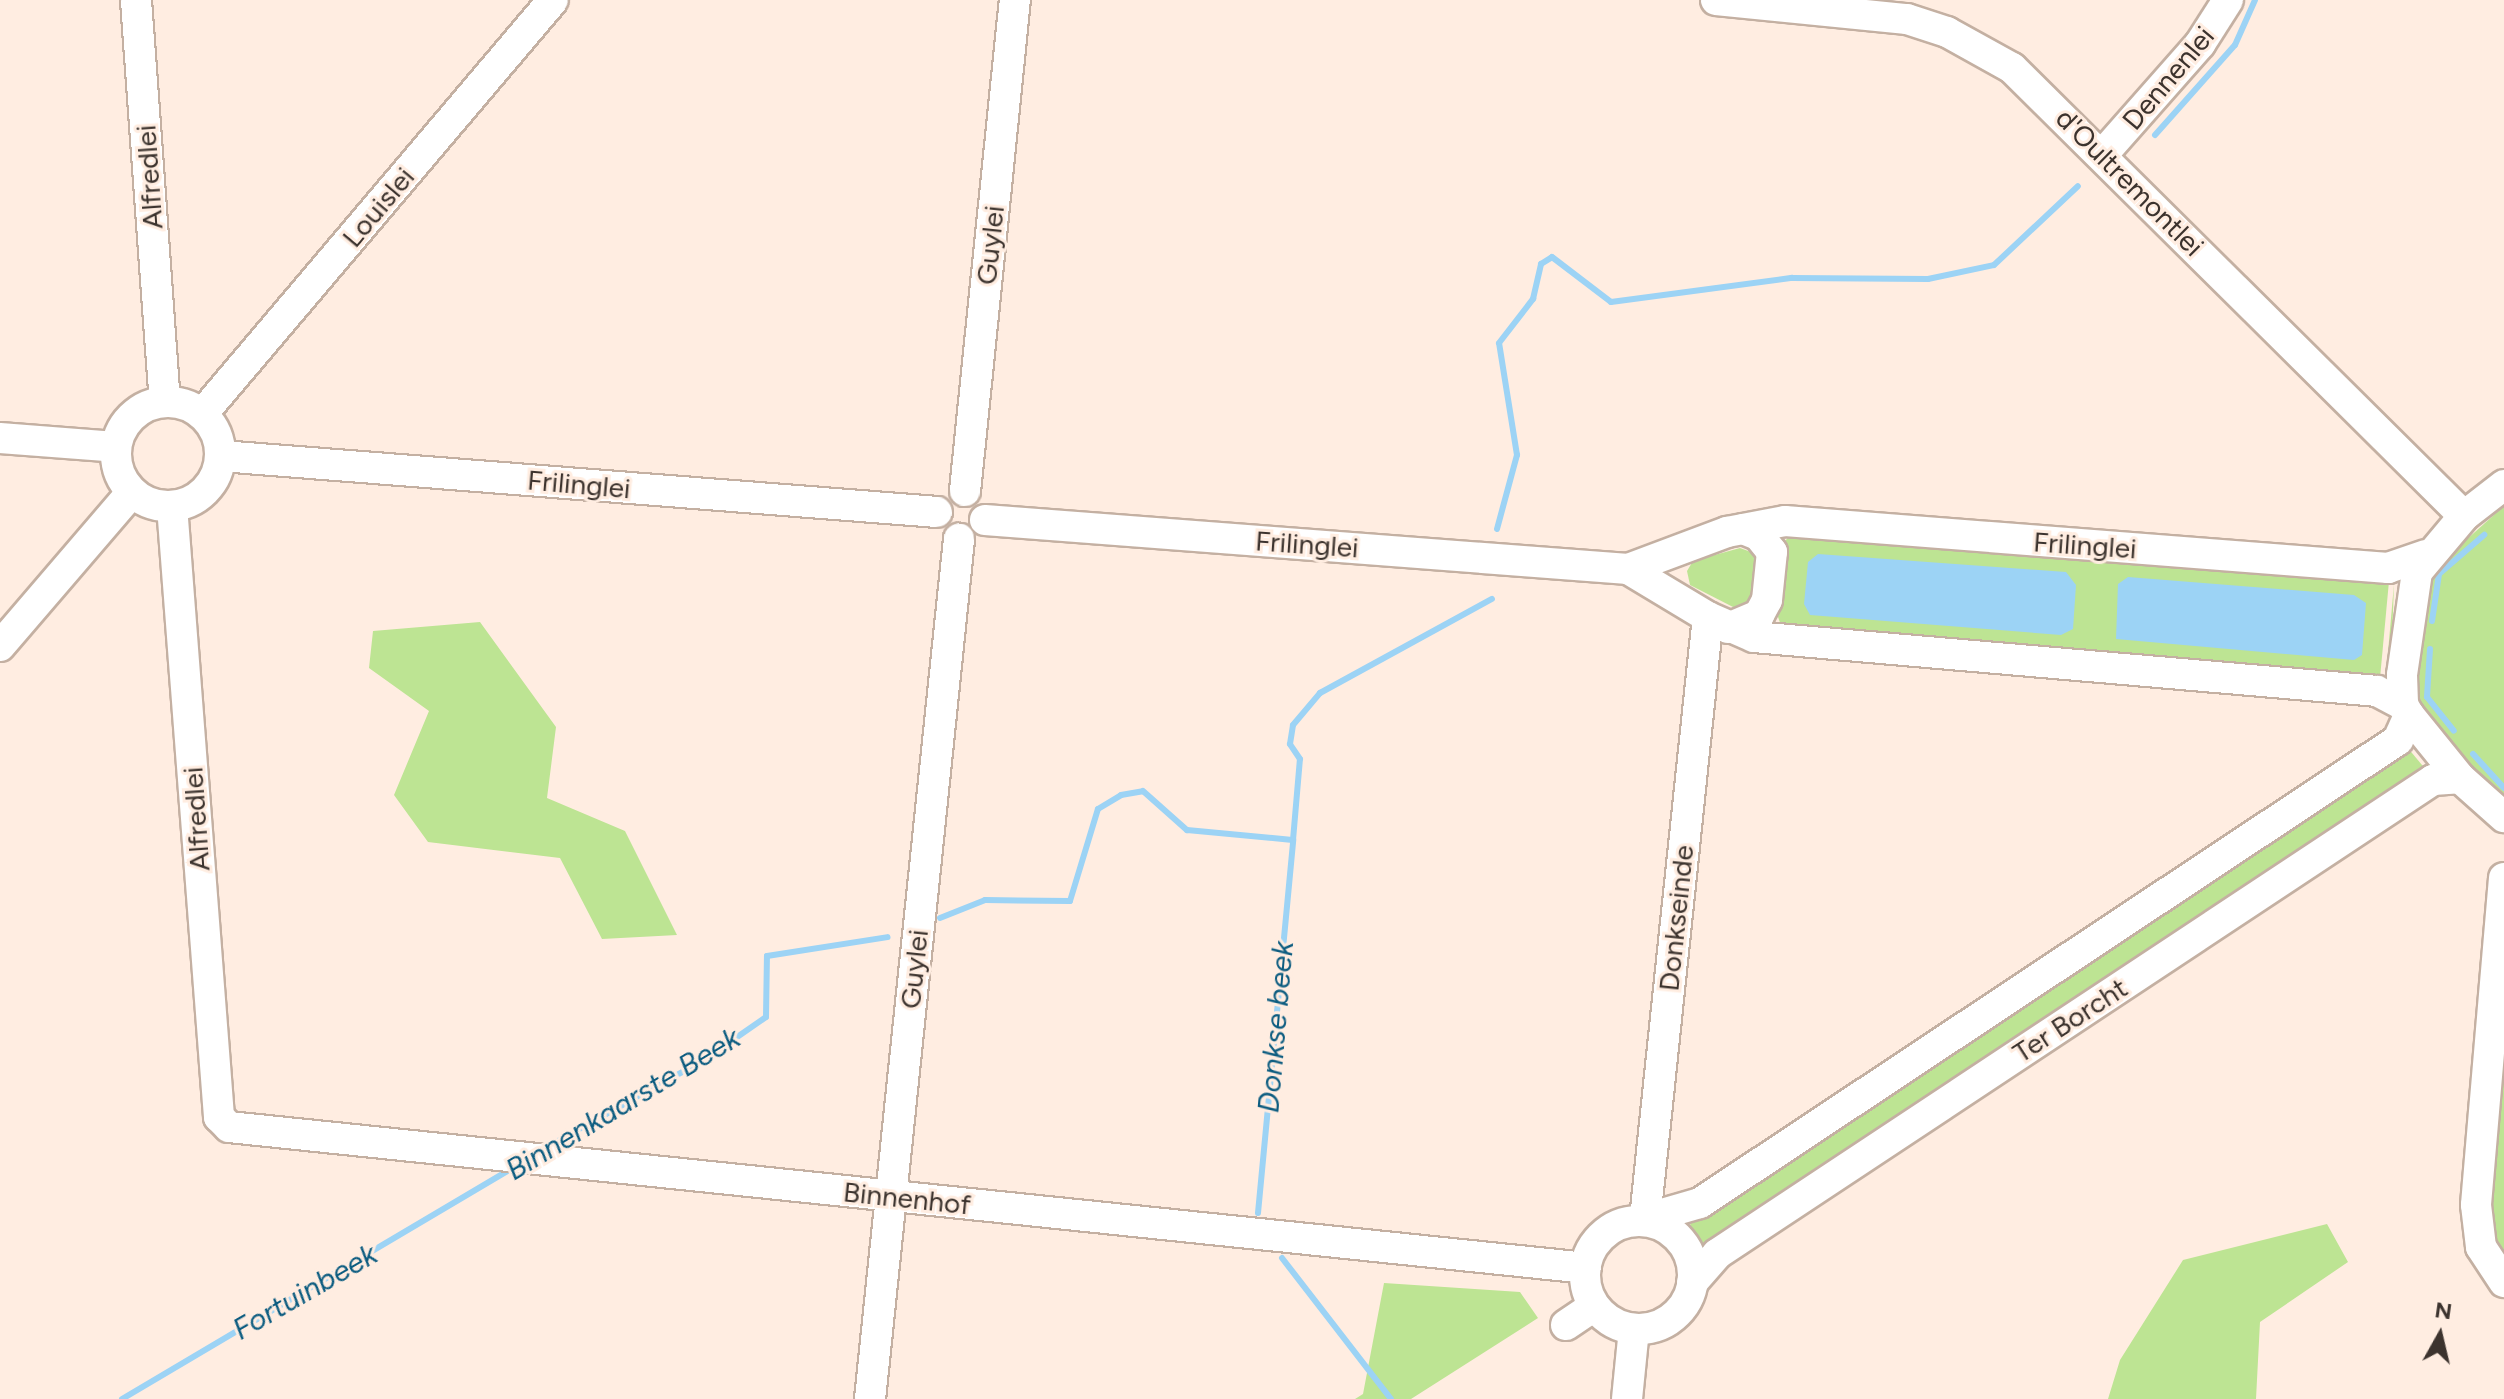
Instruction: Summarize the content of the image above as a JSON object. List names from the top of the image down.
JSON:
{
  "streets": {
    "street": [
      "Dennenlei",
      "Alfredlei",
      "d'Oultremontlei",
      "Louislei",
      "Guylei",
      "Frilinglei",
      "Donkseinde",
      "Ter Borcht",
      "Binnenhof"
    ]
  },
  "crossings": [
    ["Dennenlei", "d'Oultremontlei"],
    ["Alfredlei", "Louislei"],
    ["Alfredlei", "Frilinglei"],
    ["Alfredlei", "Binnenhof"],
    ["d'Oultremontlei", "Frilinglei"],
    ["Louislei", "Frilinglei"],
    ["Guylei", "Frilinglei"],
    ["Guylei", "Binnenhof"],
    ["Frilinglei", "Donkseinde"],
    ["Frilinglei", "Ter Borcht"],
    ["Donkseinde", "Ter Borcht"],
    ["Donkseinde", "Binnenhof"],
    ["Ter Borcht", "Binnenhof"]
  ],
  "water": ["Donkse beek", "Binnenkaarste Beek", "Fortuinbeek"],
  "north": "top"
}
